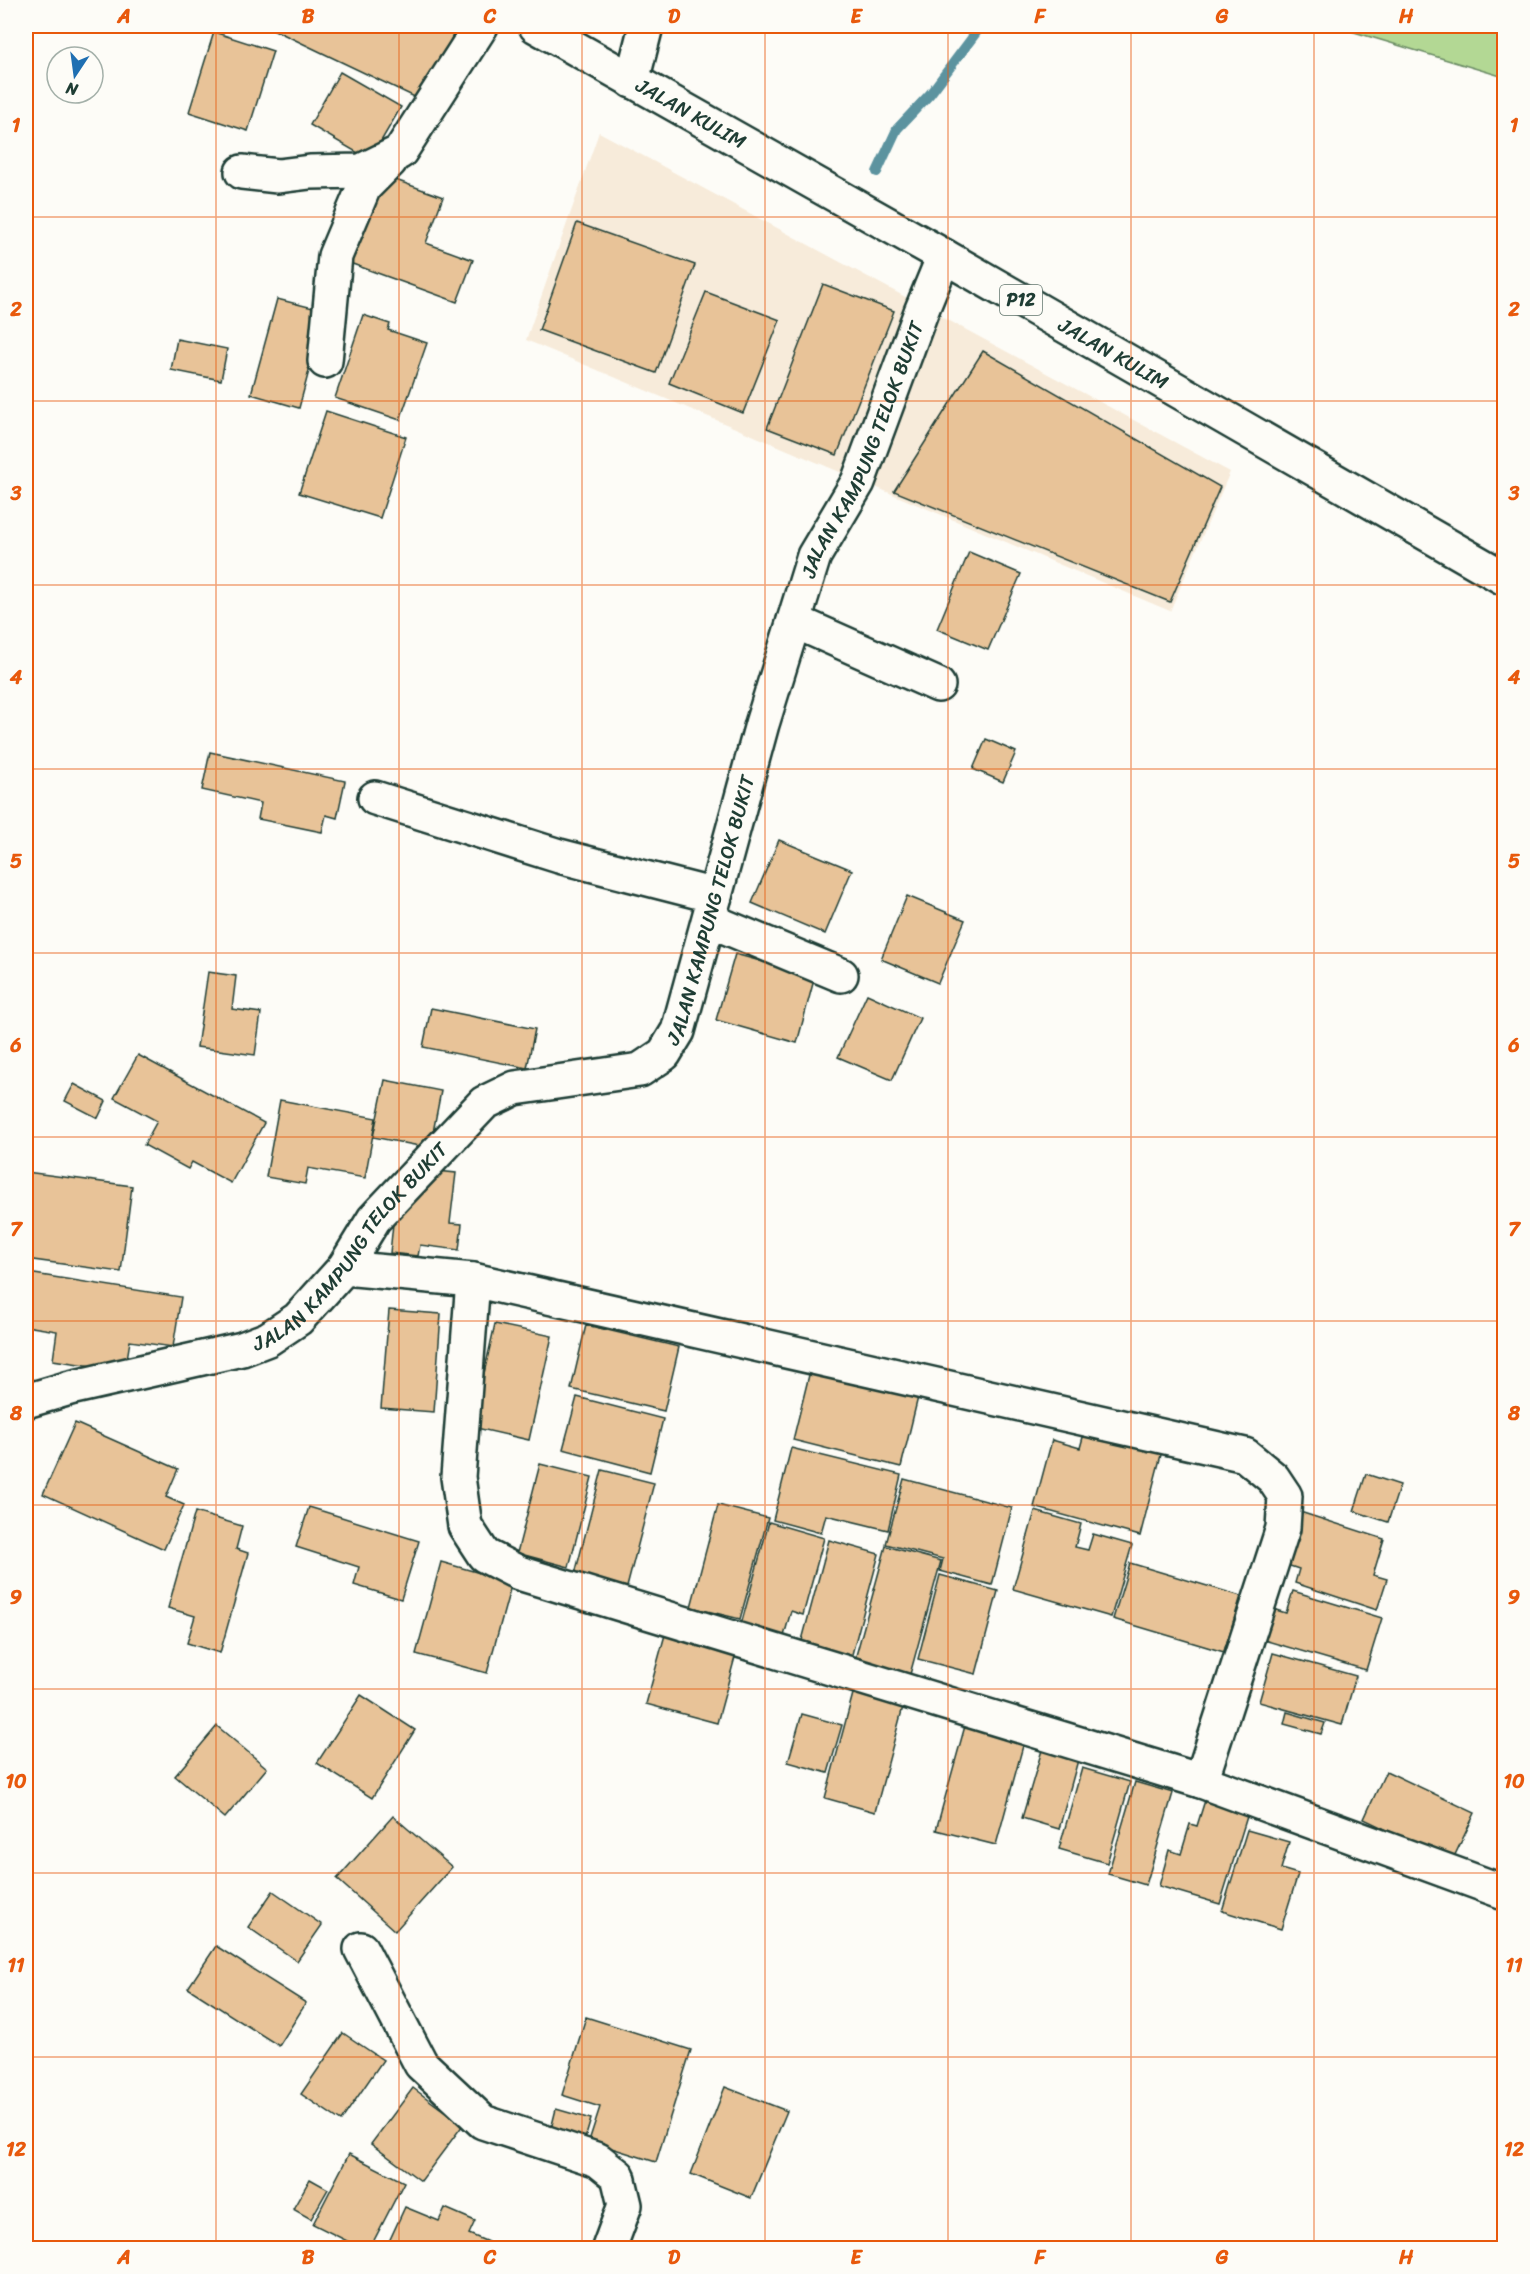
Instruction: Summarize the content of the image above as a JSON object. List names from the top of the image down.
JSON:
{
  "streets": {
    "street": ["JALAN KULIM", "P12", "JALAN KAMPUNG TELOK BUKIT"]
  },
  "crossings": [
    ["JALAN KULIM", "JALAN KAMPUNG TELOK BUKIT"]
  ],
  "north": "bottom",
  "grid": {
    "columns": [
      "A",
      "B",
      "C",
      "D",
      "E",
      "F",
      "G",
      "H"
    ],
    "rows": [
      "1",
      "2",
      "3",
      "4",
      "5",
      "6",
      "7",
      "8",
      "9",
      "10",
      "11",
      "12"
    ]
  }
}
